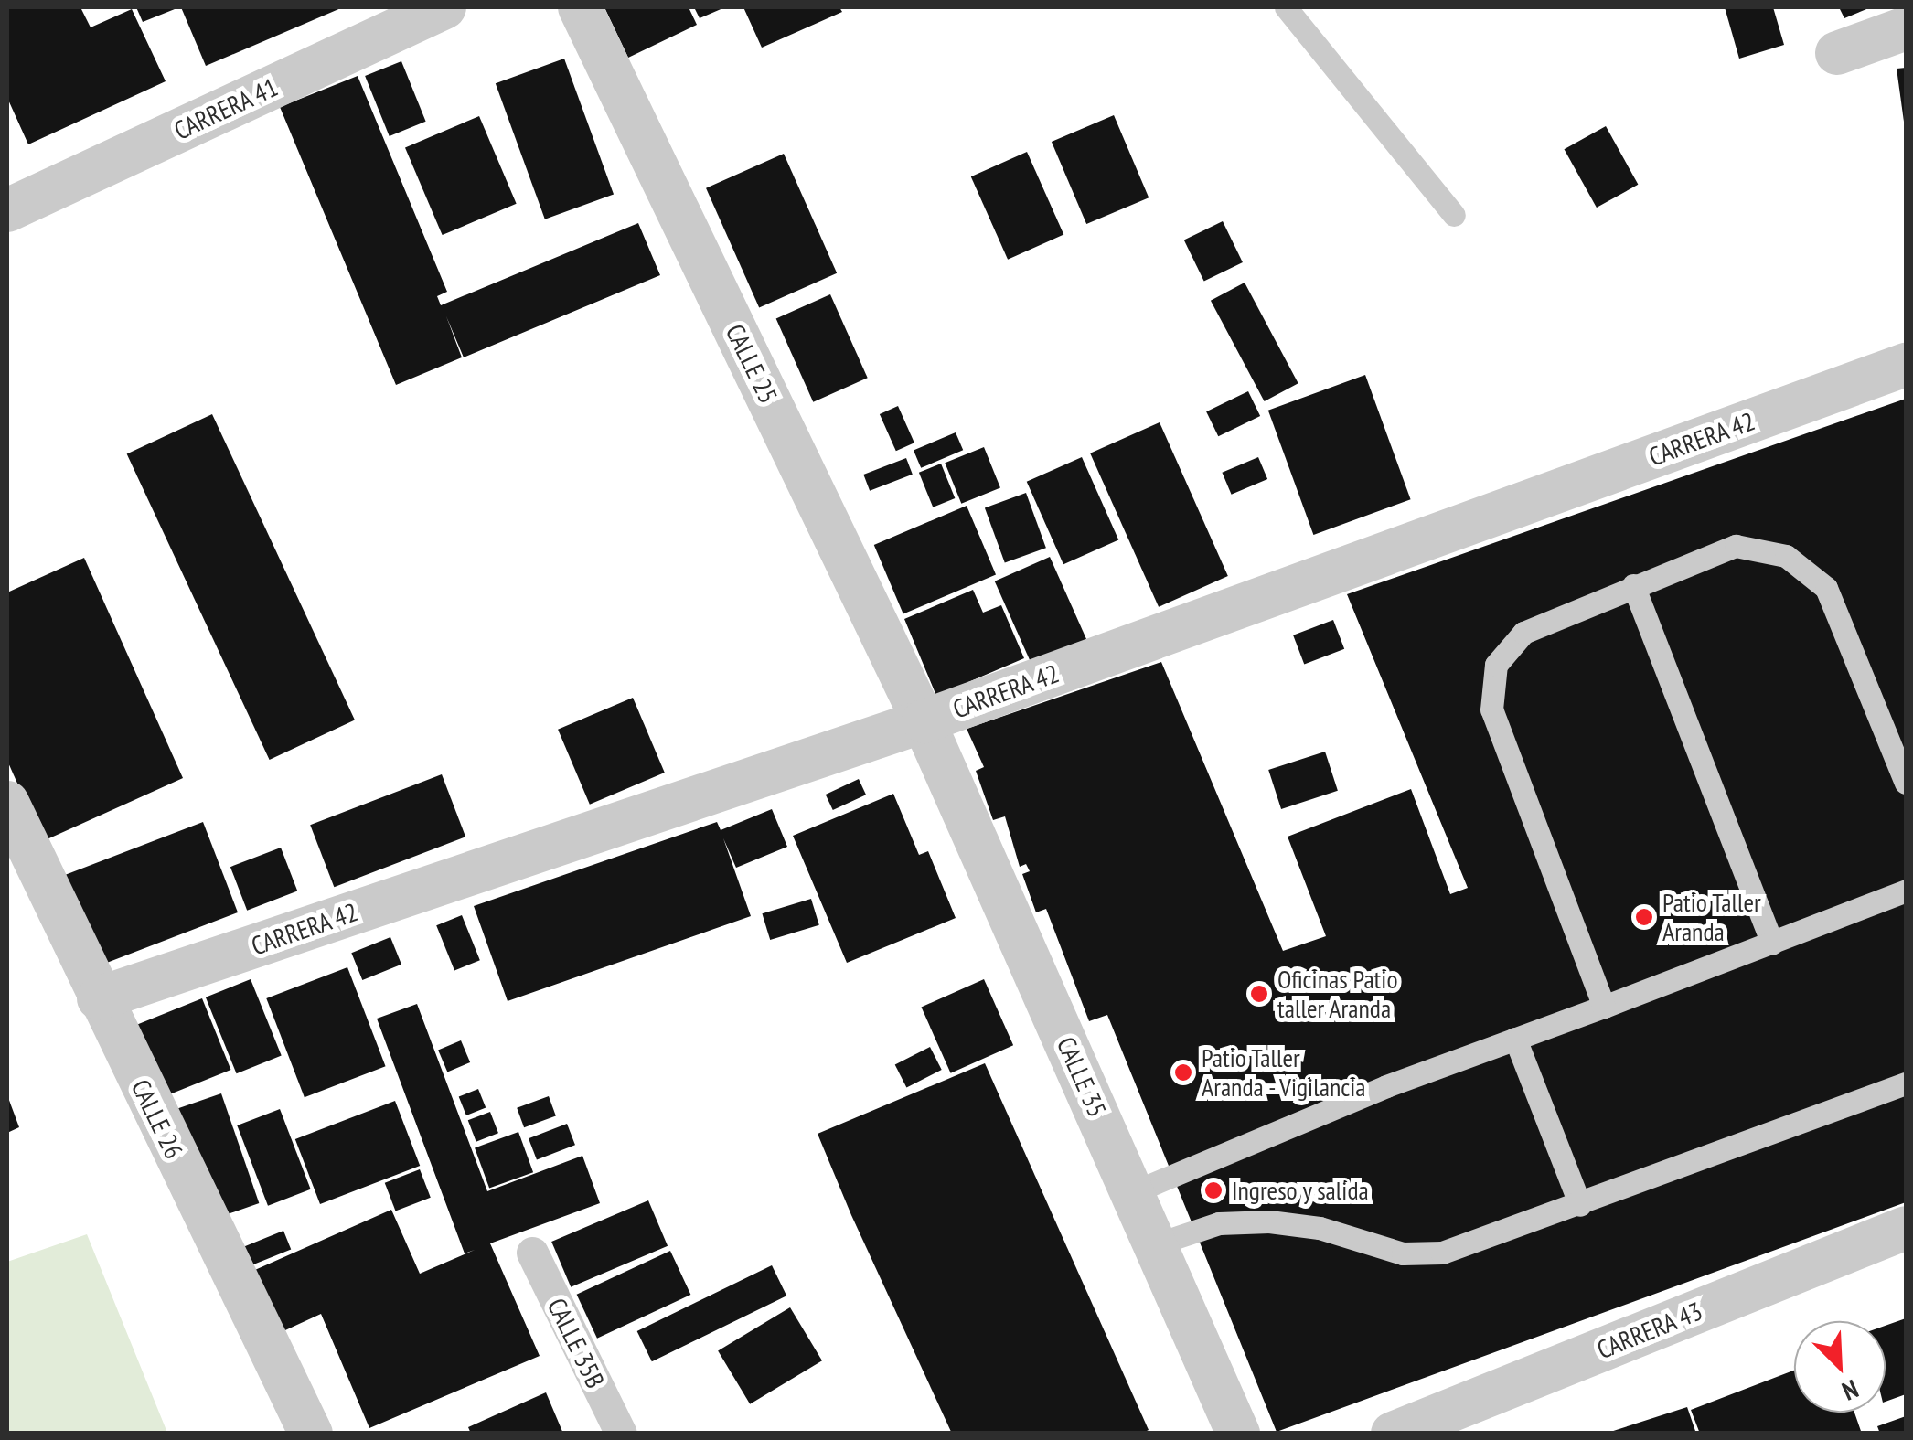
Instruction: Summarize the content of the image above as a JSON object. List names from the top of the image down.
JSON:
{
  "streets": {
    "street": [
      "CARRERA 41",
      "CALLE 25",
      "CARRERA 42",
      "CALLE 35",
      "CALLE 26",
      "CARRERA 43",
      "CALLE 35B"
    ]
  },
  "crossings": [
    ["CALLE 25", "CARRERA 42"],
    ["CALLE 25", "CALLE 35"],
    ["CARRERA 42", "CALLE 35"],
    ["CARRERA 42", "CALLE 26"]
  ],
  "places": [
    "Patio Taller Aranda",
    "Oficinas Patio taller Aranda",
    "Patio Taller Aranda - Vigilancia",
    "Ingreso y salida"
  ],
  "north": "bottom right"
}
